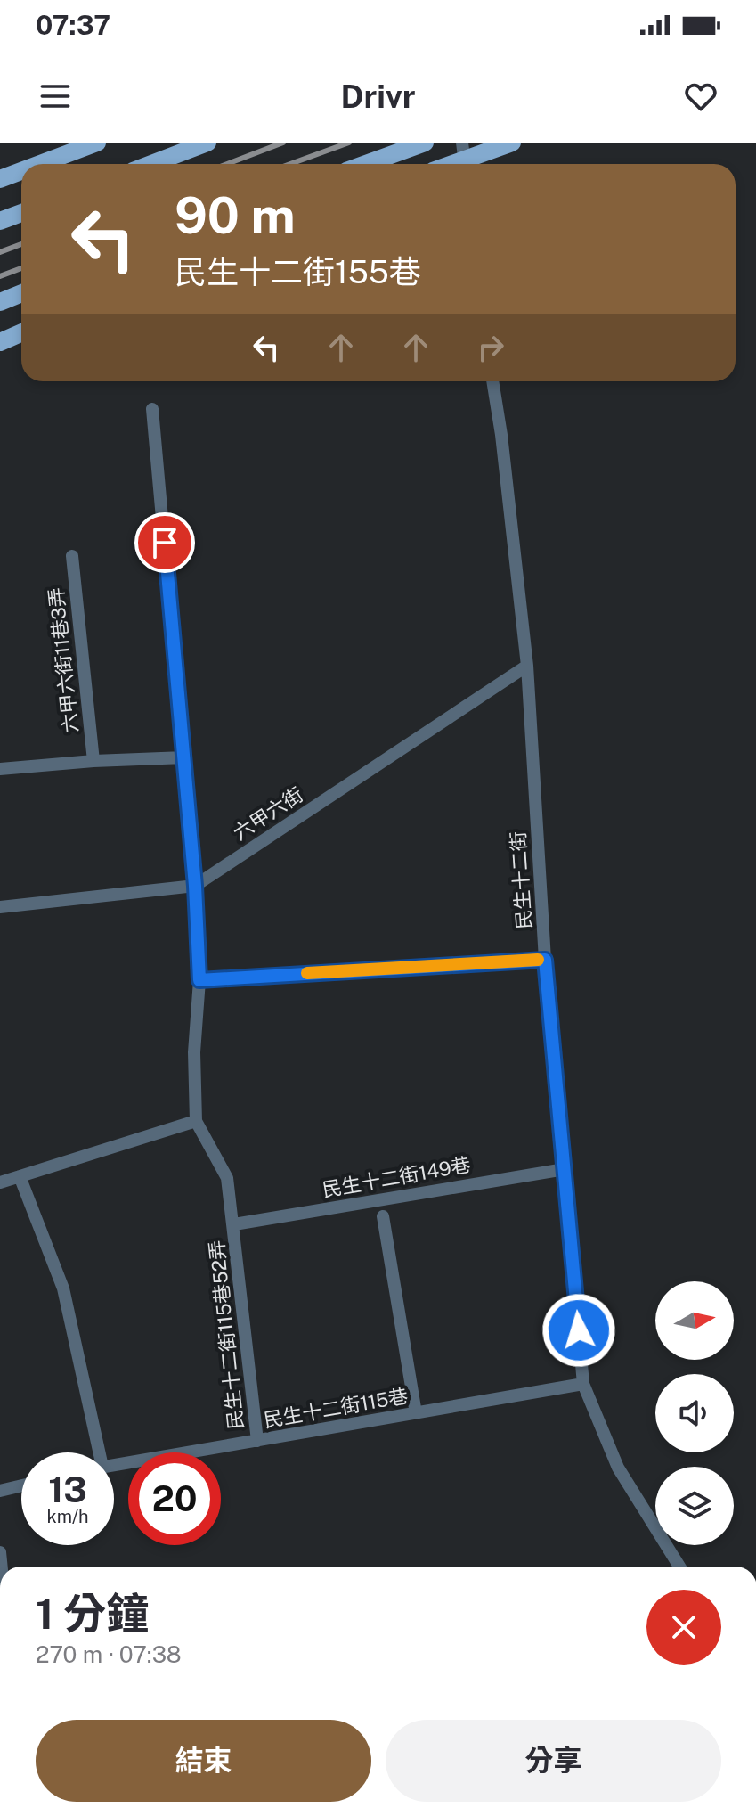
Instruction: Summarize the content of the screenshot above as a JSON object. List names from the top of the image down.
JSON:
{
  "streets": {
    "lane": [
      "六甲六街11巷3弄",
      "六甲六街",
      "民生十二街",
      "民生十二街149巷",
      "民生十二街115巷52弄",
      "民生十二街115巷"
    ]
  },
  "crossings": [
    ["六甲六街", "民生十二街"],
    ["民生十二街", "民生十二街149巷"],
    ["民生十二街", "民生十二街115巷"],
    ["民生十二街149巷", "民生十二街115巷52弄"],
    ["民生十二街115巷52弄", "民生十二街115巷"]
  ],
  "north": "right",
  "page": {
    "status": "07:37",
    "header": "Drivr",
    "turn": ["90 m", "民生十二街155巷"],
    "speed": "13 km/h",
    "limit": "20",
    "heading": ["1 分鐘", "270 m · 07:38"],
    "buttons": ["結束", "分享"]
  }
}
